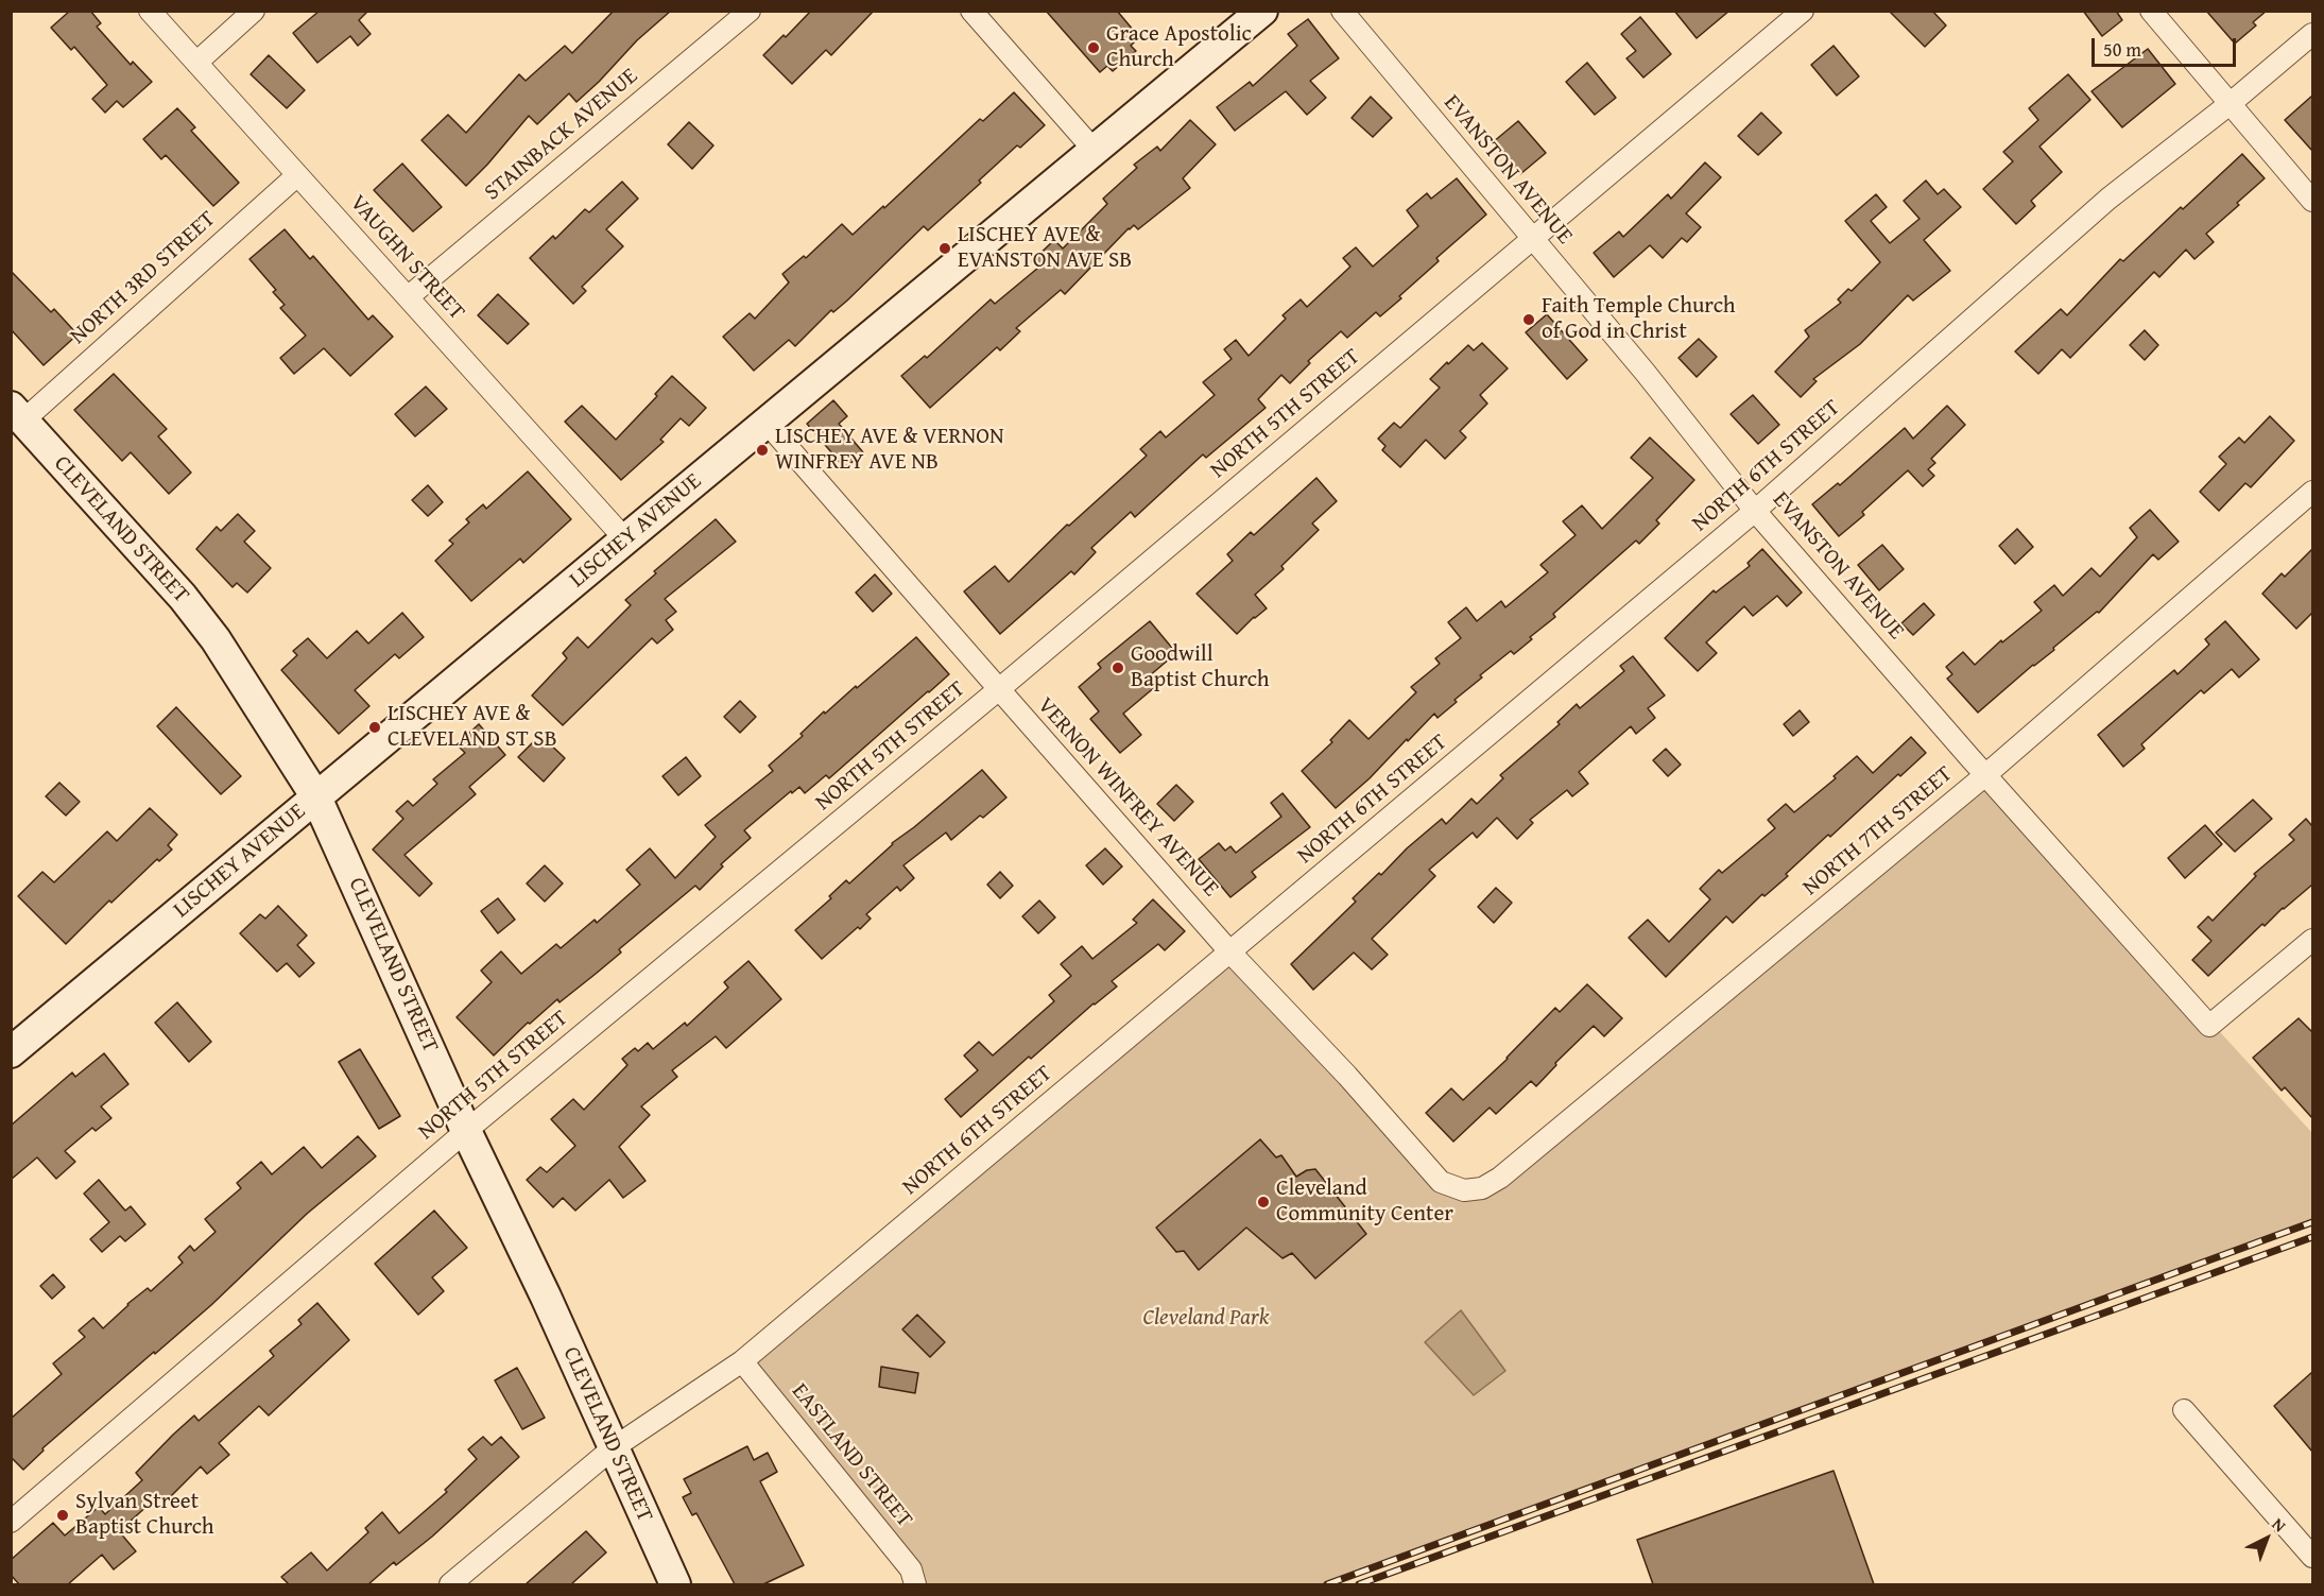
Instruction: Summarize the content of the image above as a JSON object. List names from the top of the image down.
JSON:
{
  "streets": {
    "street": [
      "STAINBACK AVENUE",
      "EVANSTON AVENUE",
      "VAUGHN STREET",
      "NORTH 3RD STREET",
      "NORTH 5TH STREET",
      "NORTH 6TH STREET",
      "CLEVELAND STREET",
      "LISCHEY AVENUE",
      "VERNON WINFREY AVENUE",
      "NORTH 7TH STREET",
      "EASTLAND STREET"
    ]
  },
  "crossings": [
    ["STAINBACK AVENUE", "VAUGHN STREET"],
    ["EVANSTON AVENUE", "NORTH 5TH STREET"],
    ["EVANSTON AVENUE", "NORTH 6TH STREET"],
    ["EVANSTON AVENUE", "NORTH 7TH STREET"],
    ["VAUGHN STREET", "NORTH 3RD STREET"],
    ["VAUGHN STREET", "LISCHEY AVENUE"],
    ["NORTH 3RD STREET", "CLEVELAND STREET"],
    ["NORTH 5TH STREET", "CLEVELAND STREET"],
    ["NORTH 5TH STREET", "VERNON WINFREY AVENUE"],
    ["NORTH 6TH STREET", "CLEVELAND STREET"],
    ["NORTH 6TH STREET", "VERNON WINFREY AVENUE"],
    ["NORTH 6TH STREET", "EASTLAND STREET"],
    ["CLEVELAND STREET", "LISCHEY AVENUE"],
    ["LISCHEY AVENUE", "VERNON WINFREY AVENUE"],
    ["VERNON WINFREY AVENUE", "NORTH 7TH STREET"]
  ],
  "parks": ["Cleveland Park"],
  "places": [
    "Grace Apostolic Church",
    "LISCHEY AVE & EVANSTON AVE SB",
    "Faith Temple Church of God in Christ",
    "LISCHEY AVE & VERNON WINFREY AVE NB",
    "Goodwill Baptist Church",
    "LISCHEY AVE & CLEVELAND ST SB",
    "Cleveland Community Center",
    "Sylvan Street Baptist Church"
  ],
  "scale_bar": "50 m",
  "north": "top right"
}
